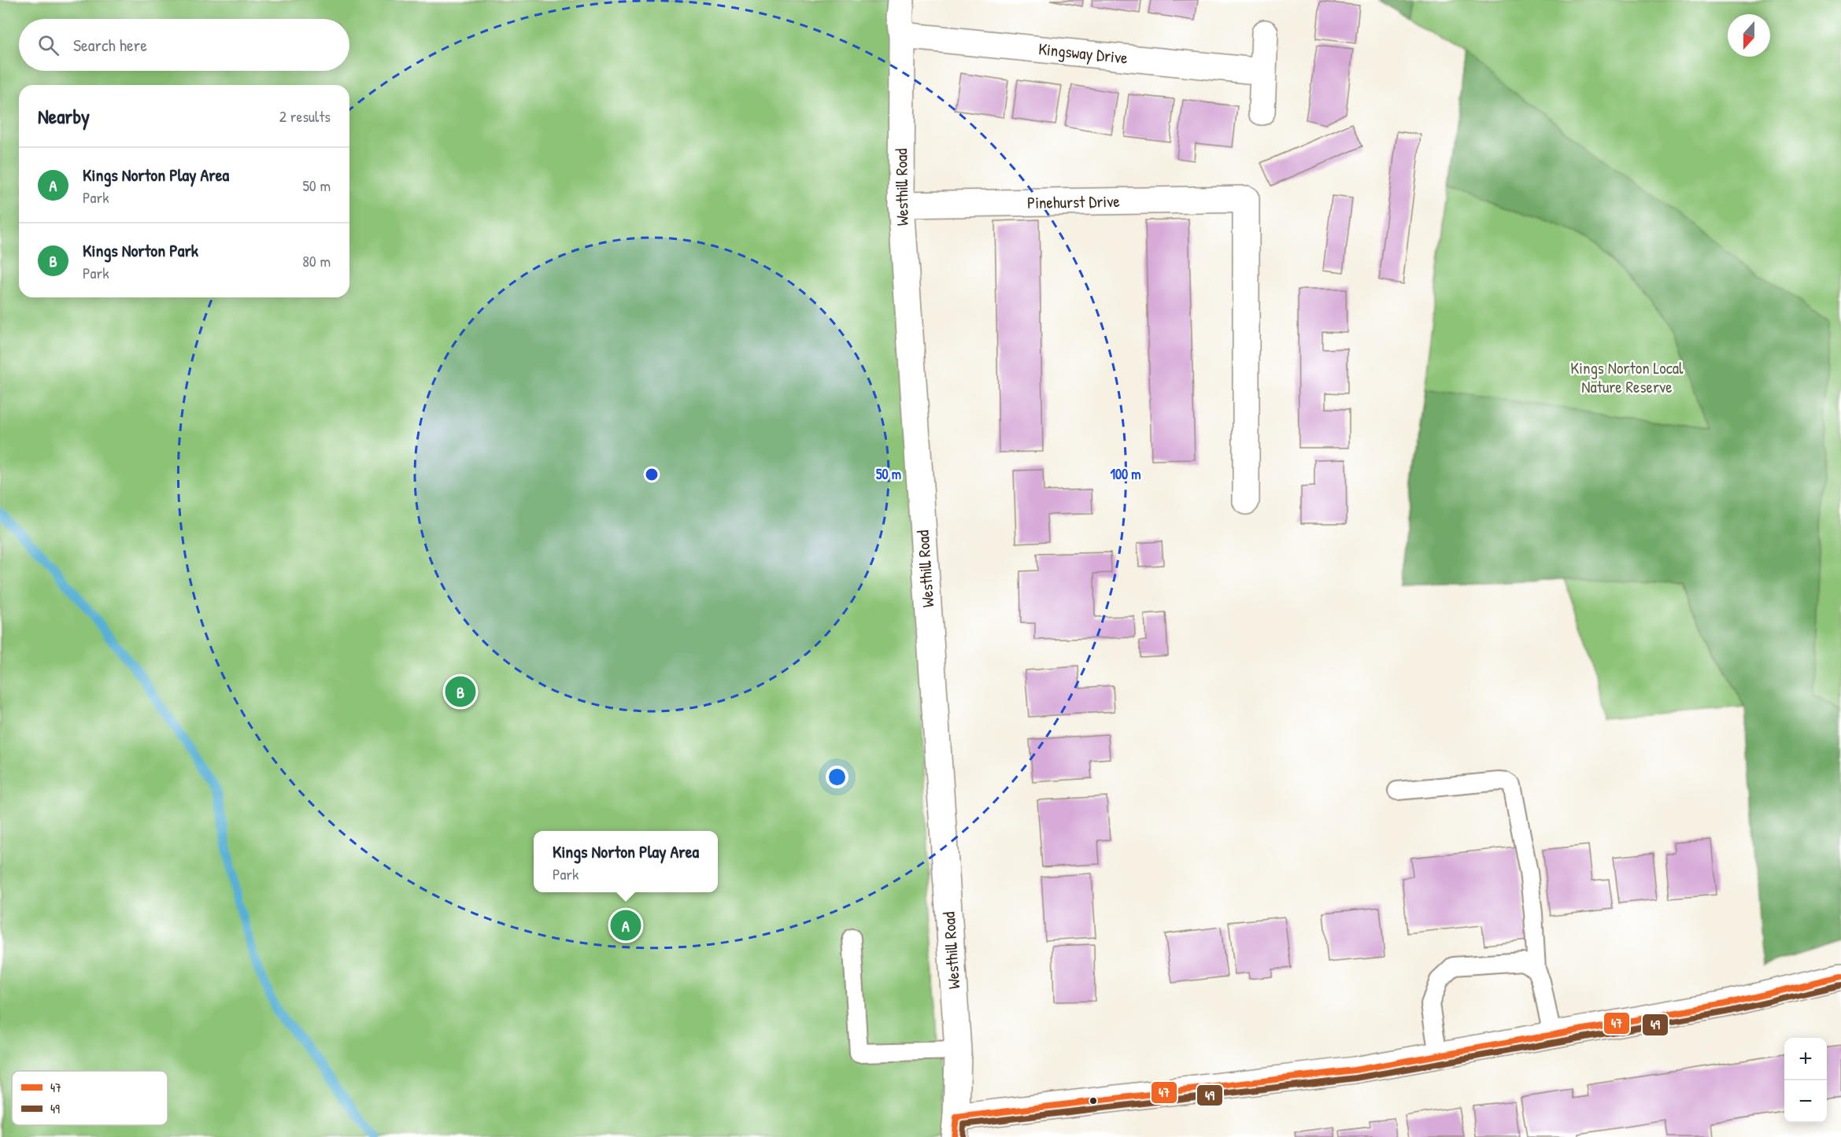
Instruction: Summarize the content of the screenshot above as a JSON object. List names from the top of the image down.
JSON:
{
  "streets": {
    "street": ["Kingsway Drive", "Westhill Road", "Pinehurst Drive"]
  },
  "crossings": [
    ["Kingsway Drive", "Westhill Road"],
    ["Westhill Road", "Pinehurst Drive"]
  ],
  "parks": ["Kings Norton Local Nature Reserve"],
  "lines": ["transit line 47", "transit line 49"],
  "legend": ["47", "49"],
  "north": "bottom",
  "page": {
    "search": "Search here",
    "heading": ["Nearby", "2 results"],
    "list": [
      {
        "mark": "A",
        "name": "Kings Norton Play Area",
        "note": "Park",
        "value": "50 m"
      },
      {
        "mark": "B",
        "name": "Kings Norton Park",
        "note": "Park",
        "value": "80 m"
      }
    ],
    "pins": ["B", "A"],
    "popup": ["Kings Norton Play Area", "Park"],
    "map_buttons": ["+", "−"]
  },
  "rings": ["50 m", "100 m"]
}
